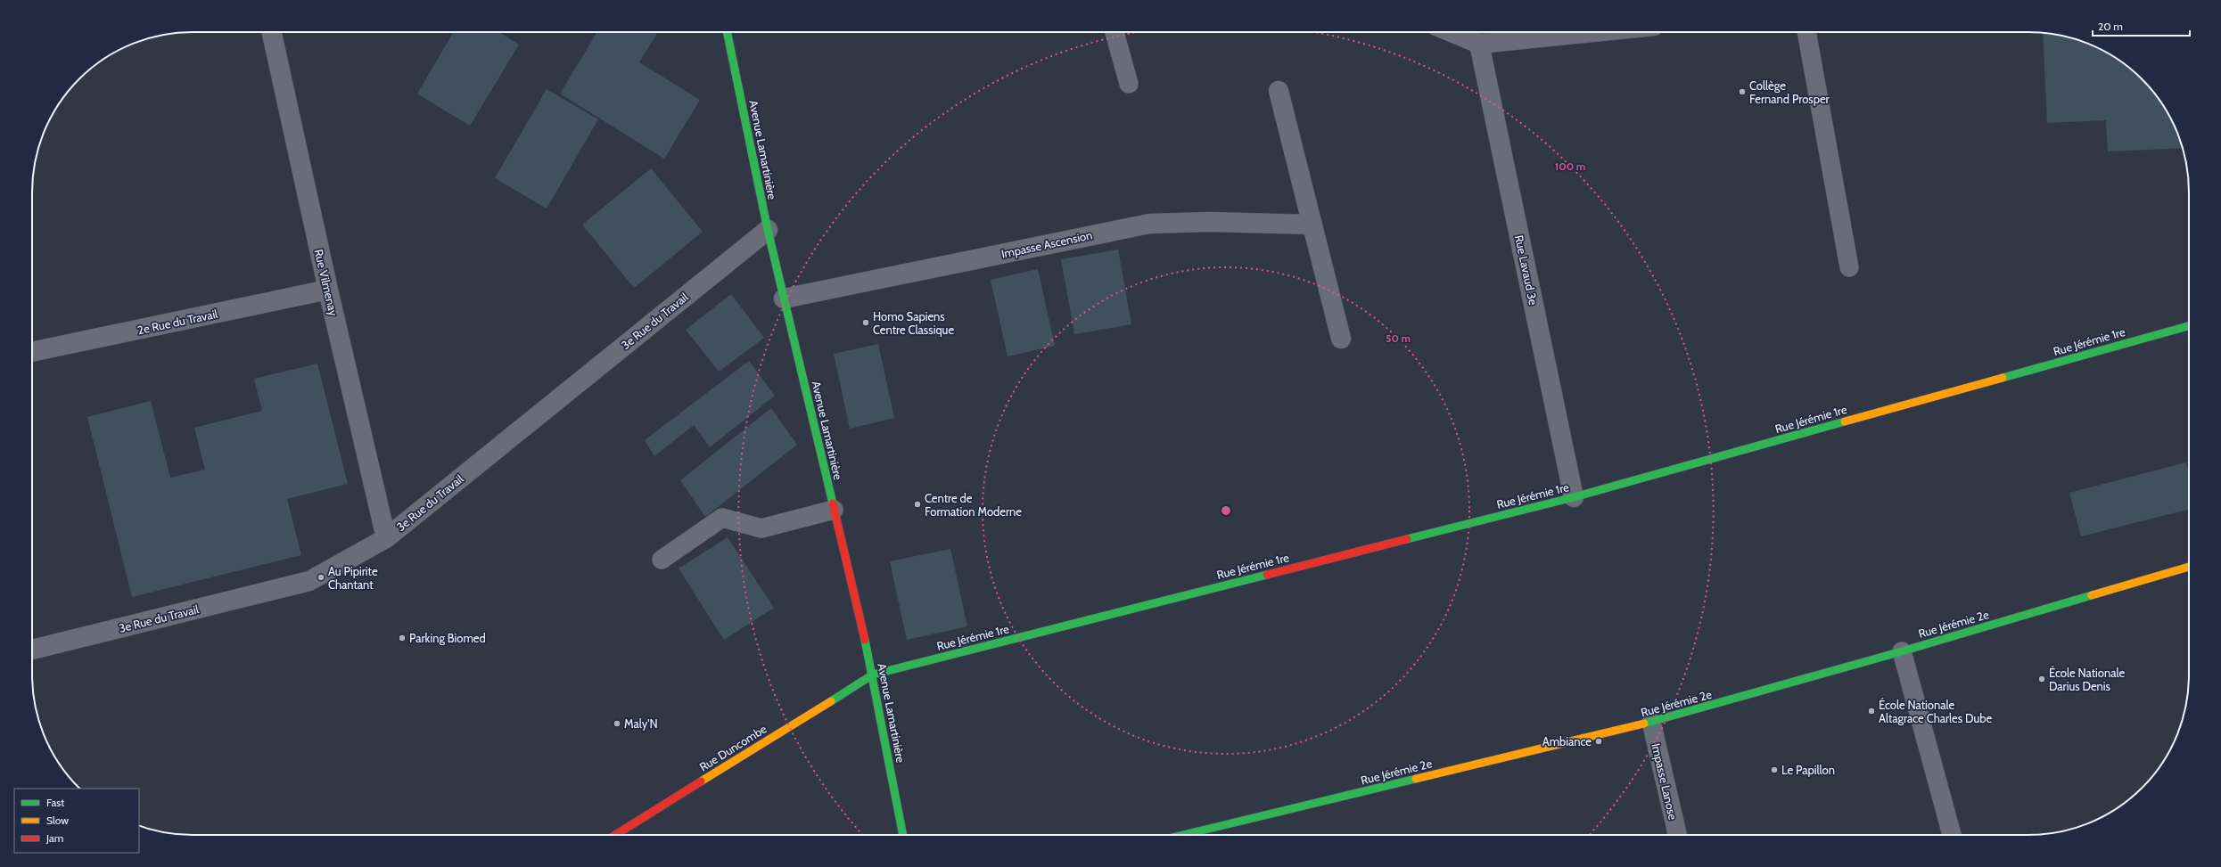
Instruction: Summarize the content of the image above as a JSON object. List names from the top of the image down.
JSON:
{
  "streets": {
    "street": [
      "Avenue Lamartinière",
      "Impasse Ascension",
      "Rue Lavaud 3e",
      "Rue Vilmenay",
      "3e Rue du Travail",
      "2e Rue du Travail",
      "Rue Jérémie 1re",
      "Rue Jérémie 2e",
      "Rue Duncombe"
    ],
    "lane": ["Impasse Lanose"]
  },
  "crossings": [
    ["Avenue Lamartinière", "Impasse Ascension"],
    ["Avenue Lamartinière", "3e Rue du Travail"],
    ["Avenue Lamartinière", "Rue Jérémie 1re"],
    ["Avenue Lamartinière", "Rue Duncombe"],
    ["Rue Lavaud 3e", "Rue Jérémie 1re"],
    ["Rue Vilmenay", "3e Rue du Travail"],
    ["Rue Vilmenay", "2e Rue du Travail"],
    ["Rue Jérémie 1re", "Rue Duncombe"],
    ["Rue Jérémie 2e", "Impasse Lanose"]
  ],
  "places": [
    "Collège Fernand Prosper",
    "Homo Sapiens Centre Classique",
    "Centre de Formation Moderne",
    "Au Pipirite Chantant",
    "Parking Biomed",
    "École Nationale Darius Denis",
    "École Nationale Altagrace Charles Dube",
    "Maly'N",
    "Ambiance",
    "Le Papillon"
  ],
  "legend": ["Fast", "Slow", "Jam"],
  "scale_bar": "20 m",
  "rings": ["100 m", "50 m"]
}
